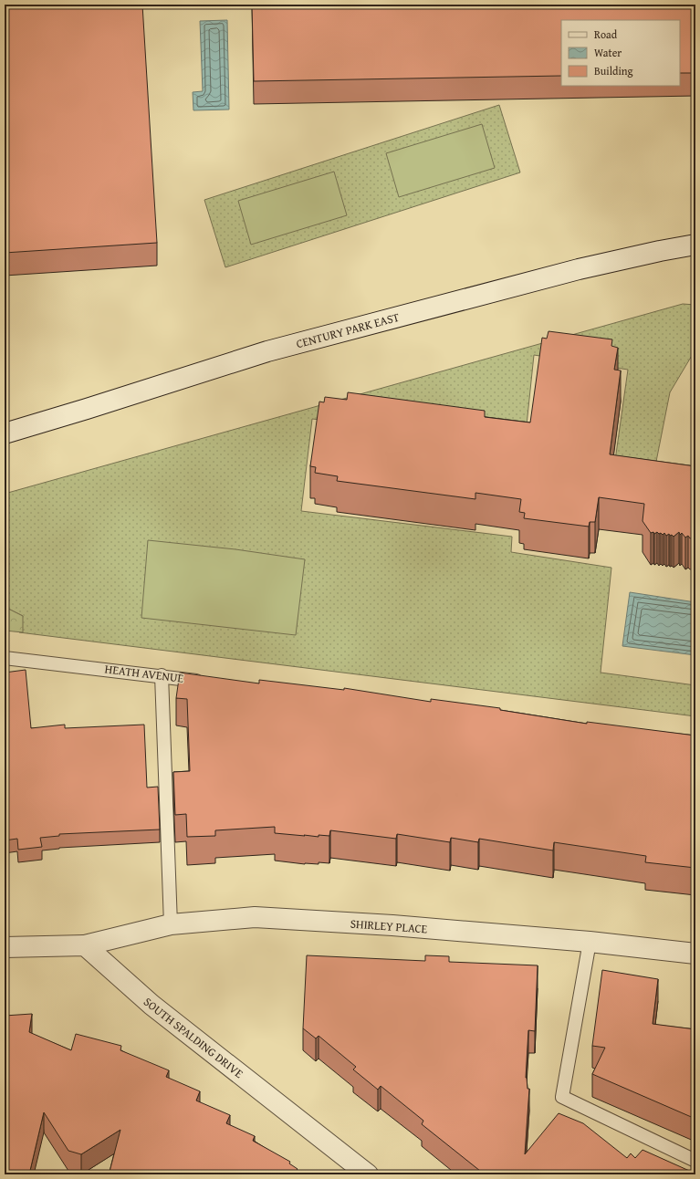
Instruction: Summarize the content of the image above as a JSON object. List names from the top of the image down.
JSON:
{
  "streets": {
    "street": ["CENTURY PARK EAST", "SHIRLEY PLACE", "SOUTH SPALDING DRIVE"],
    "lane": ["HEATH AVENUE"]
  },
  "crossings": [
    ["SHIRLEY PLACE", "SOUTH SPALDING DRIVE"]
  ],
  "legend": ["Road", "Water", "Building"]
}
